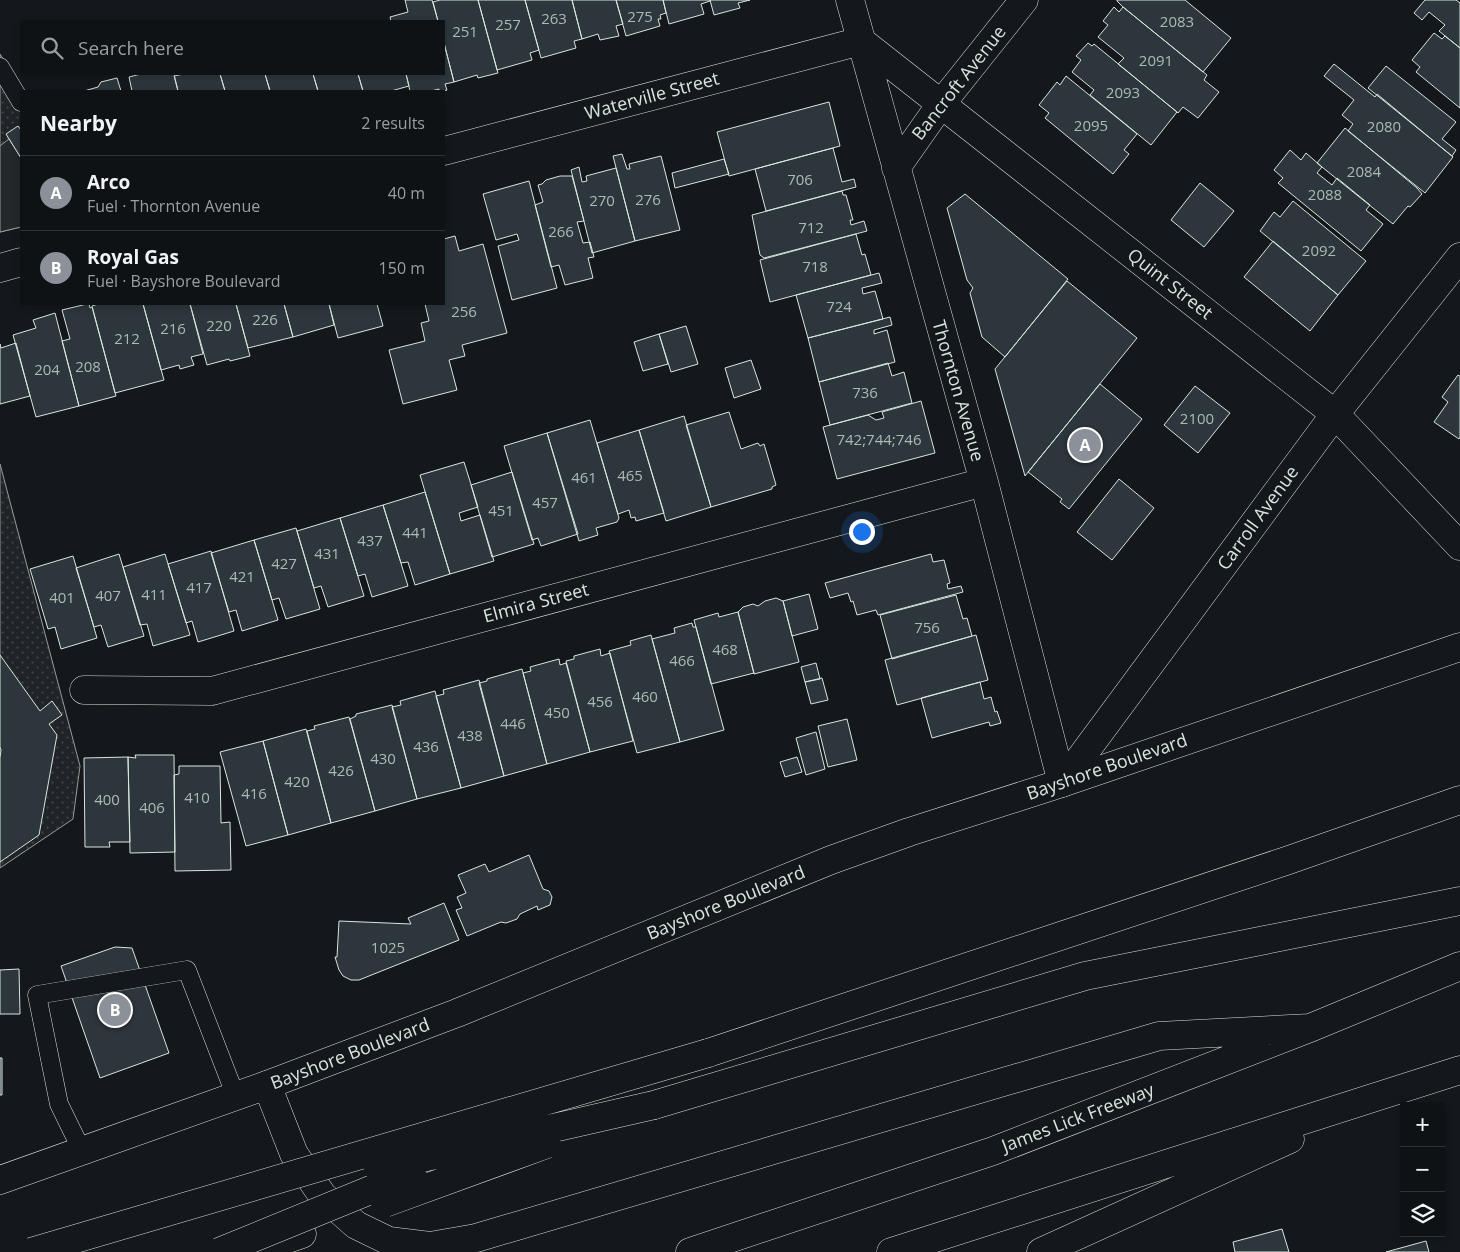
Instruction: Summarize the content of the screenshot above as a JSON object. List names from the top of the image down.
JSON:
{
  "streets": {
    "main road": [
      "Bancroft Avenue",
      "Waterville Street",
      "Quint Street",
      "Thornton Avenue",
      "Carroll Avenue",
      "Elmira Street",
      "Bayshore Boulevard",
      "James Lick Freeway"
    ]
  },
  "crossings": [
    ["Bancroft Avenue", "Quint Street"],
    ["Bancroft Avenue", "Thornton Avenue"],
    ["Waterville Street", "Quint Street"],
    ["Waterville Street", "Thornton Avenue"],
    ["Quint Street", "Thornton Avenue"],
    ["Quint Street", "Carroll Avenue"],
    ["Thornton Avenue", "Carroll Avenue"],
    ["Thornton Avenue", "Elmira Street"],
    ["Thornton Avenue", "Bayshore Boulevard"],
    ["Carroll Avenue", "Bayshore Boulevard"]
  ],
  "house_numbers": [
    "275",
    "263",
    "2083",
    "257",
    "251",
    "2091",
    "2093",
    "2095",
    "2080",
    "2084",
    "706",
    "2088",
    "276",
    "270",
    "712",
    "266",
    "2092",
    "718",
    "724",
    "256",
    "226",
    "220",
    "216",
    "212",
    "208",
    "204",
    "736",
    "2100",
    "742;744;746",
    "465",
    "461",
    "457",
    "451",
    "441",
    "437",
    "431",
    "427",
    "421",
    "417",
    "411",
    "407",
    "401",
    "756",
    "468",
    "466",
    "460",
    "456",
    "450",
    "446",
    "438",
    "436",
    "430",
    "426",
    "420",
    "416",
    "410",
    "400",
    "406",
    "1025"
  ],
  "page": {
    "search": "Search here",
    "heading": ["Nearby", "2 results"],
    "list": [
      {
        "mark": "A",
        "name": "Arco",
        "note": "Fuel · Thornton Avenue",
        "value": "40 m"
      },
      {
        "mark": "B",
        "name": "Royal Gas",
        "note": "Fuel · Bayshore Boulevard",
        "value": "150 m"
      }
    ],
    "pins": ["A", "B"],
    "map_buttons": ["+", "−"]
  }
}
